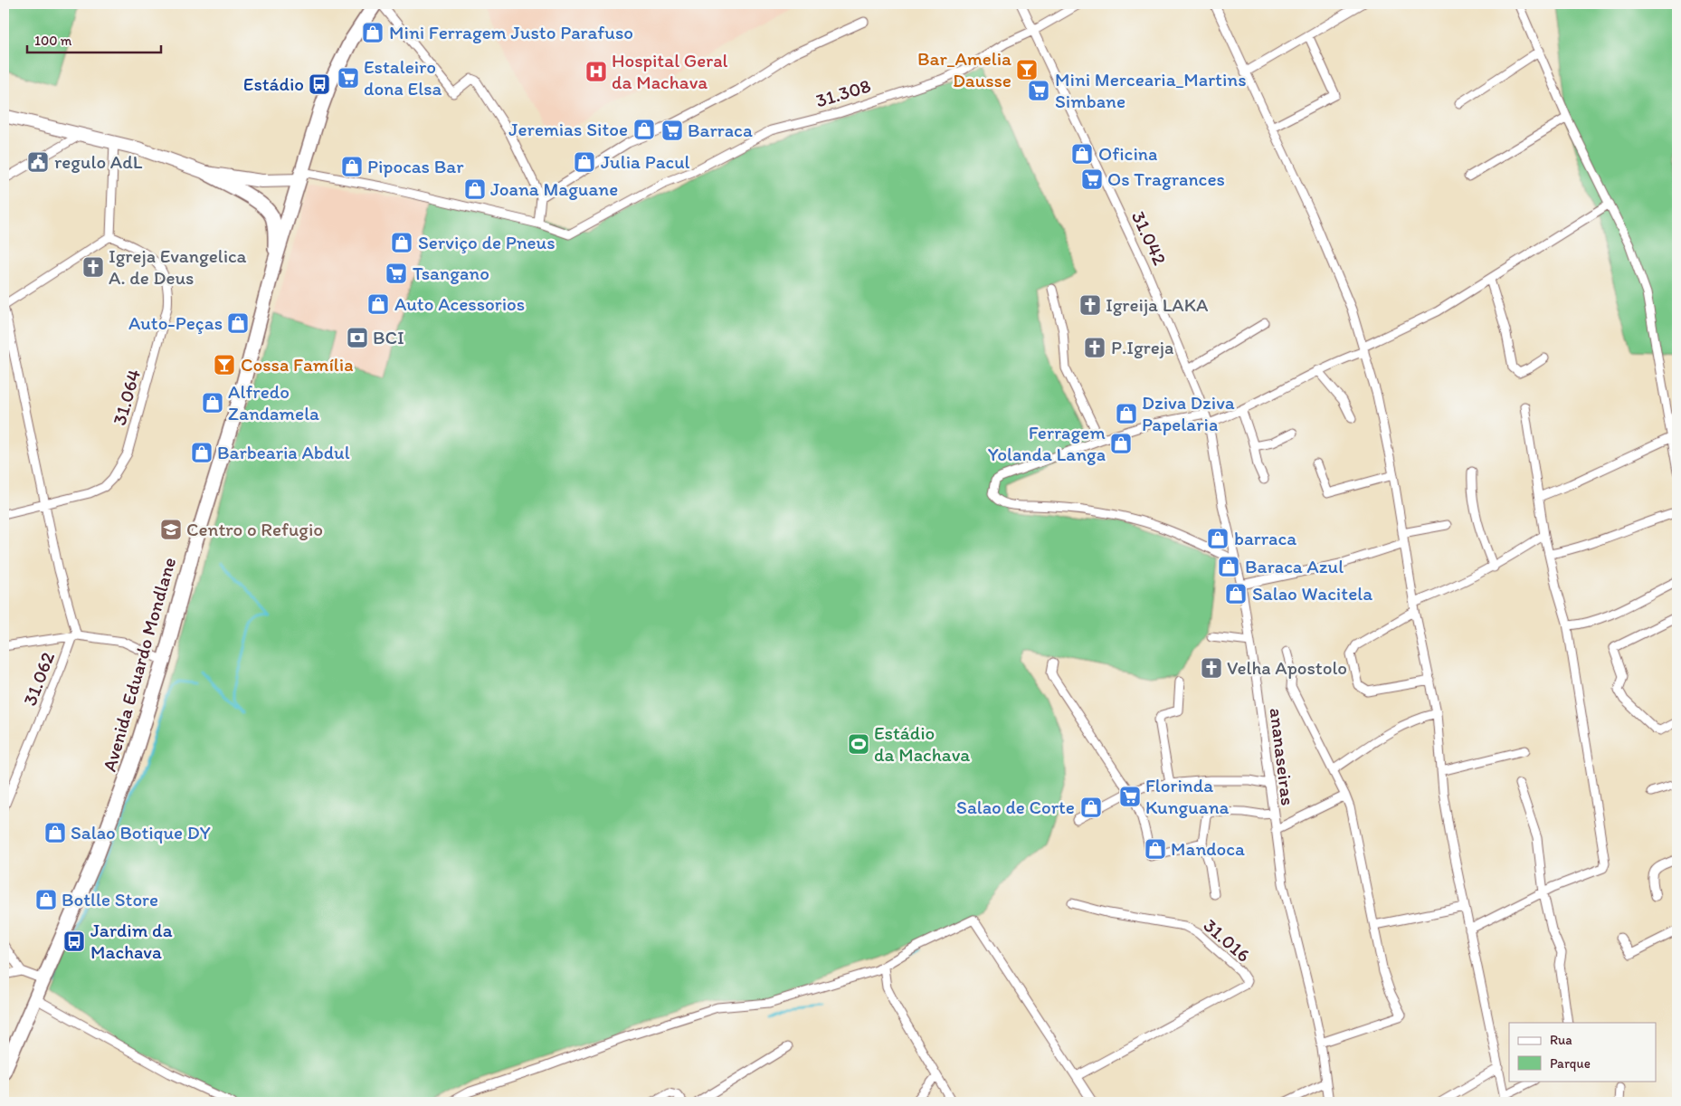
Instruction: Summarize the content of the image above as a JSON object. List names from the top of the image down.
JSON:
{
  "streets": {
    "main road": ["Avenida Eduardo Mondlane"],
    "street": [
      "31.308",
      "31.042",
      "31.064",
      "31.062",
      "ananaseiras",
      "31.016"
    ]
  },
  "crossings": [
    ["31.308", "31.042"],
    ["31.308", "Avenida Eduardo Mondlane"],
    ["31.042", "ananaseiras"]
  ],
  "places": {
    "shop": [
      "Mini Ferragem Justo Parafuso",
      "Jeremias Sitoe",
      "Oficina",
      "Julia Pacul",
      "Pipocas Bar",
      "Joana Maguane",
      "Serviço de Pneus",
      "Auto Acessorios",
      "Auto-Peças",
      "Alfredo Zandamela",
      "Dziva Dziva Papelaria",
      "Ferragem Yolanda Langa",
      "Barbearia Abdul",
      "barraca",
      "Baraca Azul",
      "Salao Wacitela",
      "Salao de Corte",
      "Salao Botique DY",
      "Mandoca",
      "Botlle Store"
    ],
    "bar": ["Bar_Amelia Dausse", "Cossa Família"],
    "hospital": ["Hospital Geral da Machava"],
    "supermarket": [
      "Estaleiro dona Elsa",
      "Mini Mercearia_Martins Simbane",
      "Barraca",
      "Os Tragrances",
      "Tsangano",
      "Florinda Kunguana"
    ],
    "bus stop": ["Estádio", "Jardim da Machava"],
    "public building": ["regulo AdL"],
    "church": [
      "Igreja Evangelica A. de Deus",
      "Igreija LAKA",
      "P.Igreja",
      "Velha Apostolo"
    ],
    "bank": ["BCI"],
    "school or university": ["Centro o Refugio"],
    "sports": ["Estádio da Machava"]
  },
  "legend": ["Rua", "Parque"],
  "scale_bar": "100 m"
}
